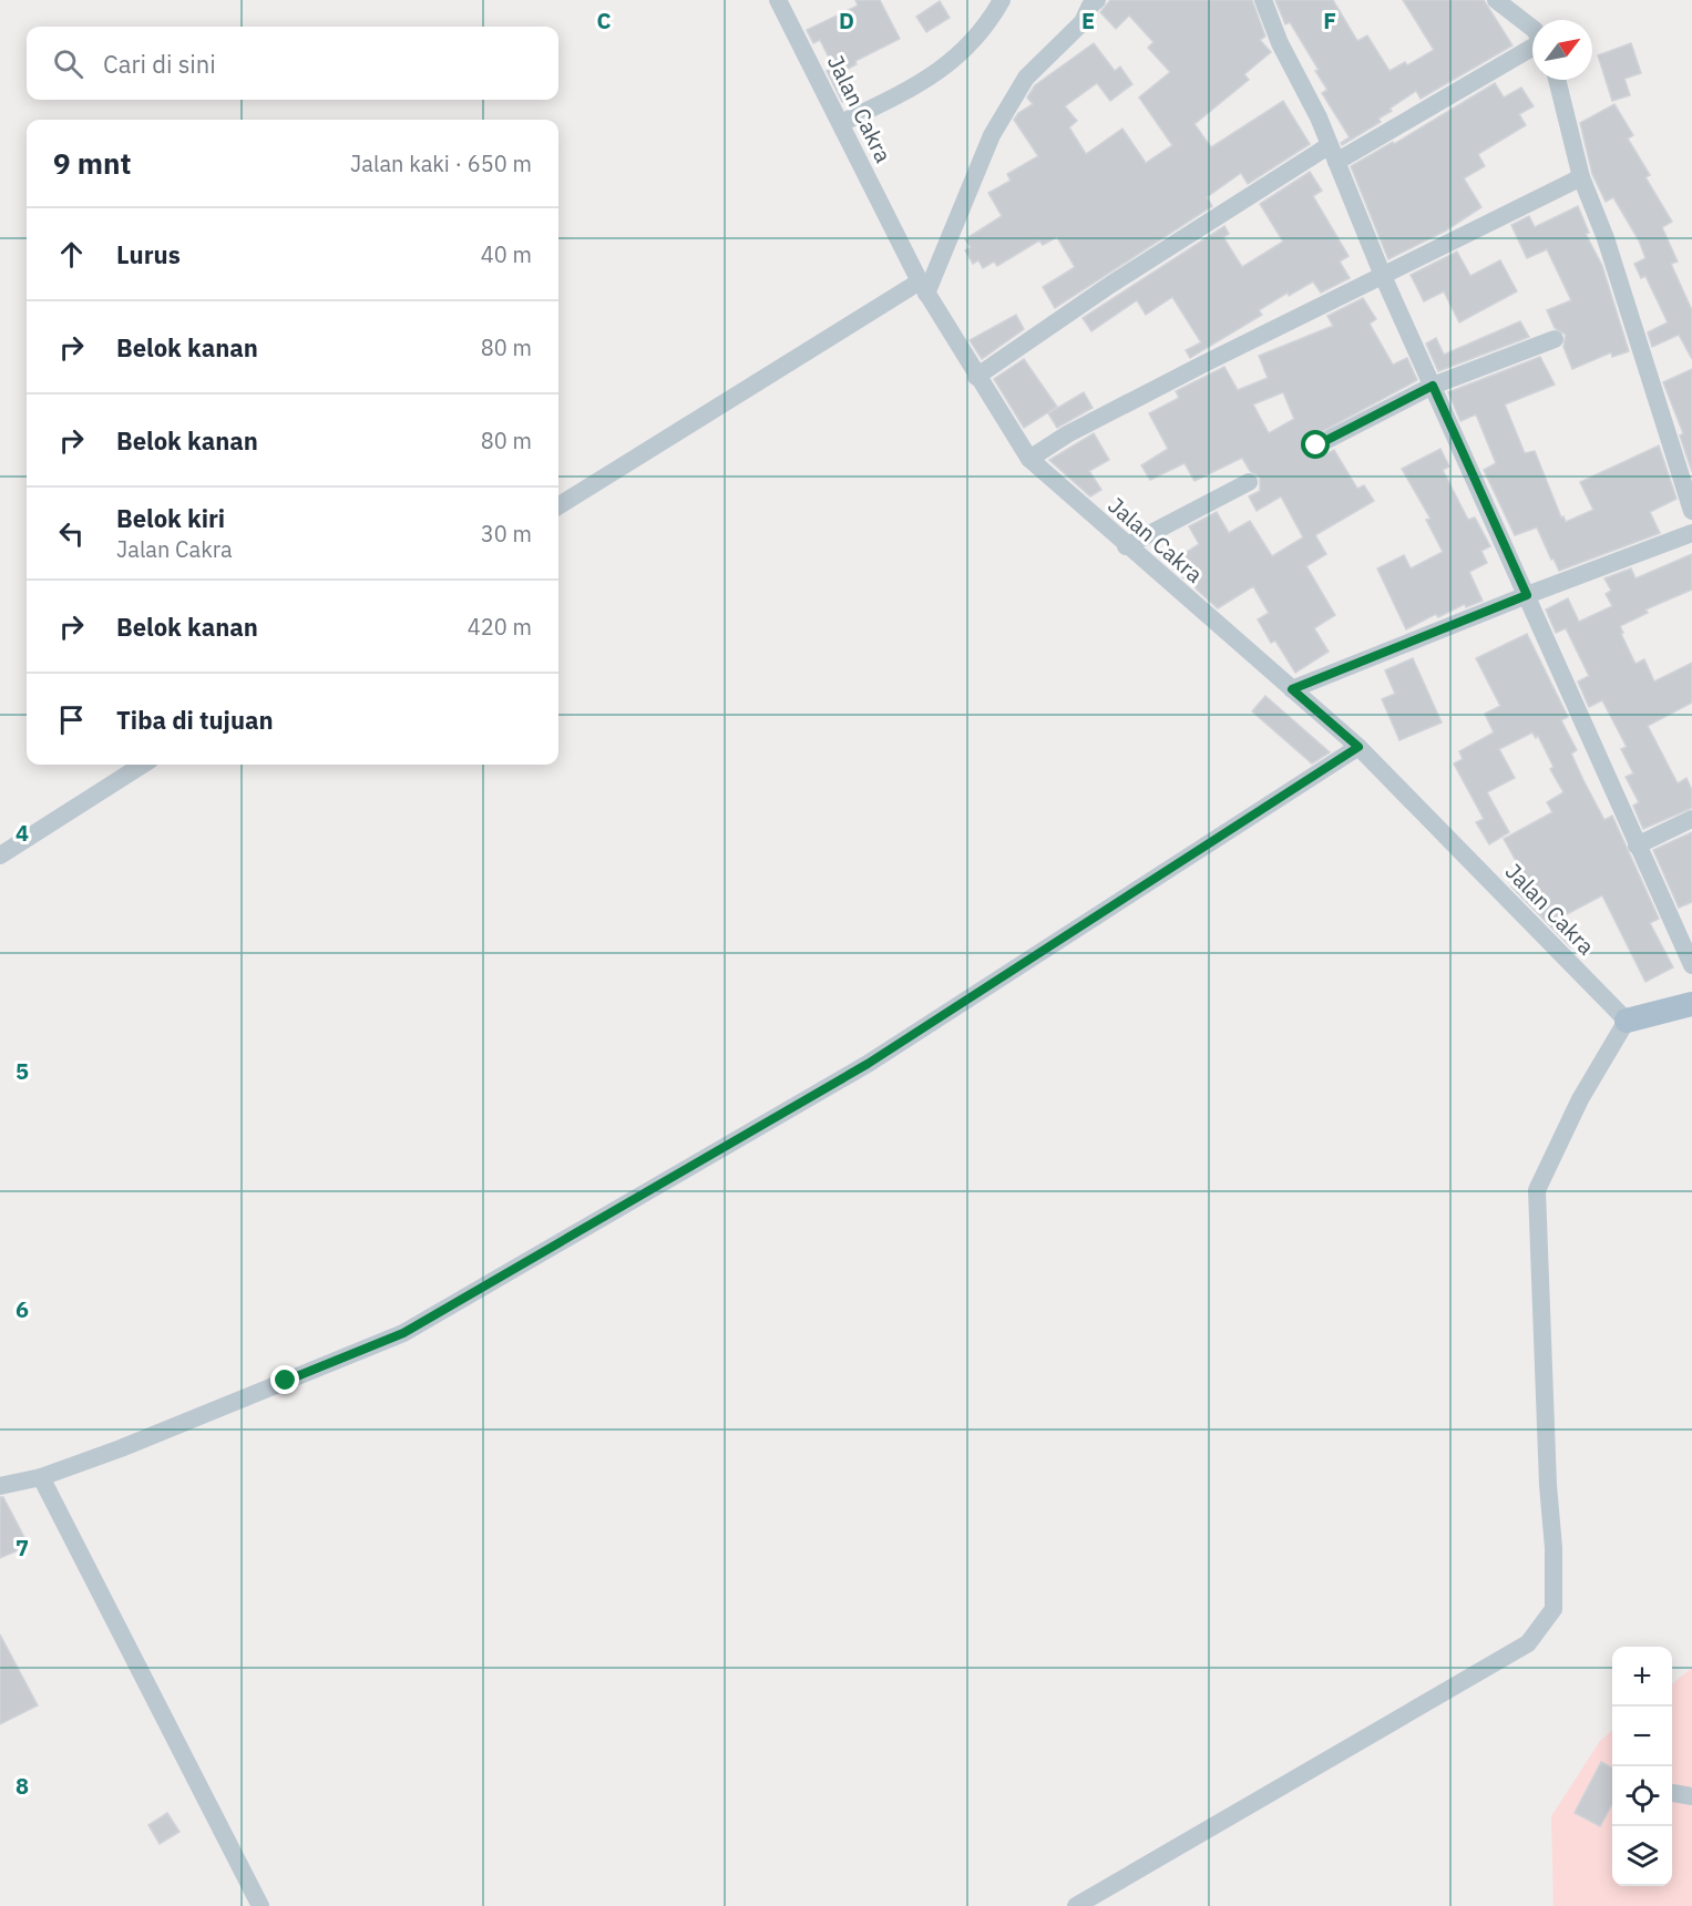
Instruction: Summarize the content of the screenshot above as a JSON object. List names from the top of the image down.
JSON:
{
  "streets": {
    "street": ["Jalan Cakra"]
  },
  "north": "top right",
  "page": {
    "search": "Cari di sini",
    "heading": ["9 mnt", "Jalan kaki · 650 m"],
    "list": [
      ["Lurus", "40 m"],
      ["Belok kanan", "80 m"],
      ["Belok kanan", "80 m"],
      ["Belok kiri", "Jalan Cakra", "30 m"],
      ["Belok kanan", "420 m"],
      "Tiba di tujuan"
    ],
    "map_buttons": ["+", "−"]
  },
  "grid": {
    "columns": [
      "C",
      "D",
      "E",
      "F"
    ],
    "rows": [
      "4",
      "5",
      "6",
      "7",
      "8"
    ]
  }
}
